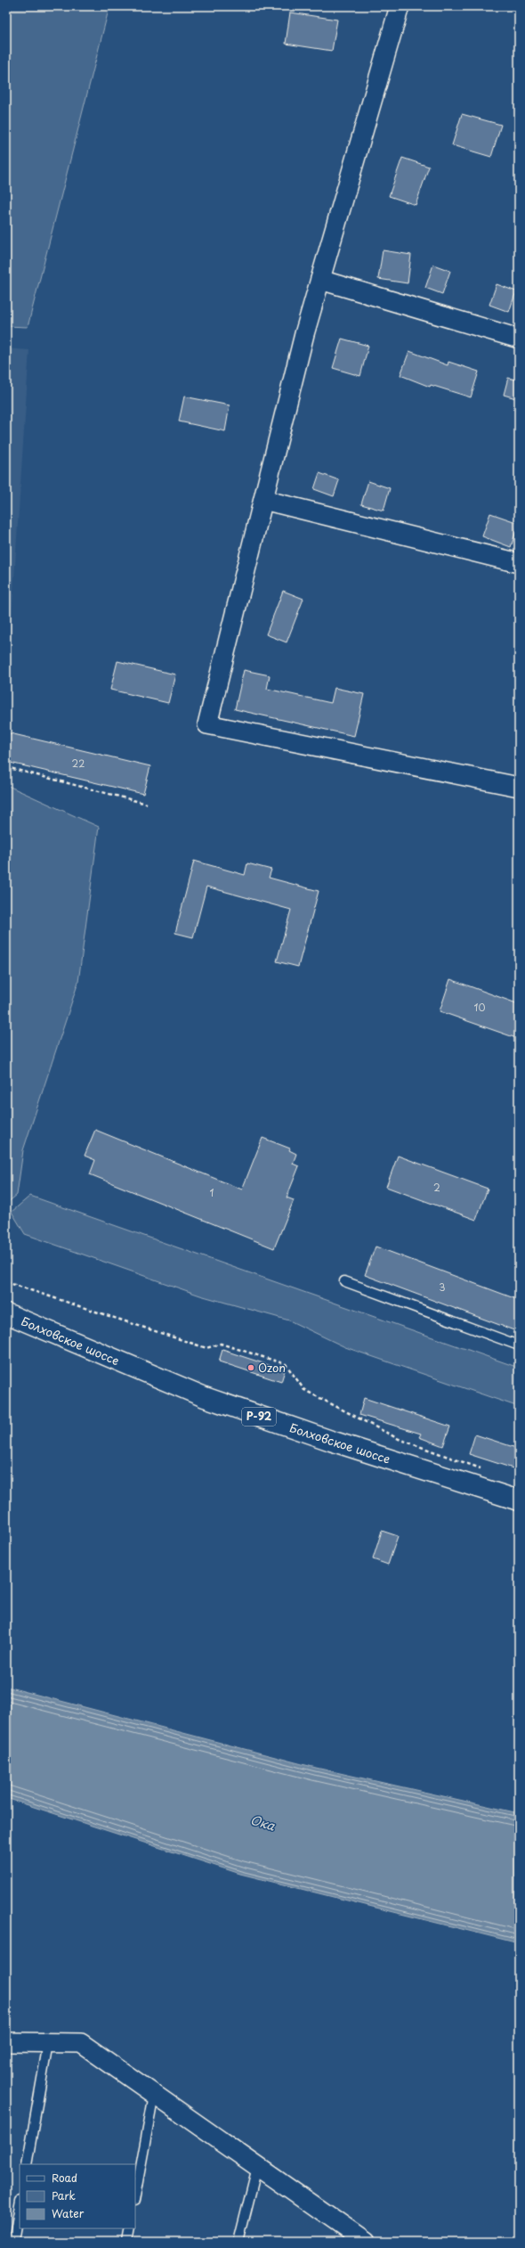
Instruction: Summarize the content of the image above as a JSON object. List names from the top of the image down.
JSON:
{
  "streets": {
    "main road": ["Болховское шоссе", "Р-92"]
  },
  "water": ["Ока"],
  "places": ["Ozon"],
  "house_numbers": [
    "22",
    "10",
    "2",
    "1",
    "3"
  ],
  "legend": ["Road", "Park", "Water"]
}
